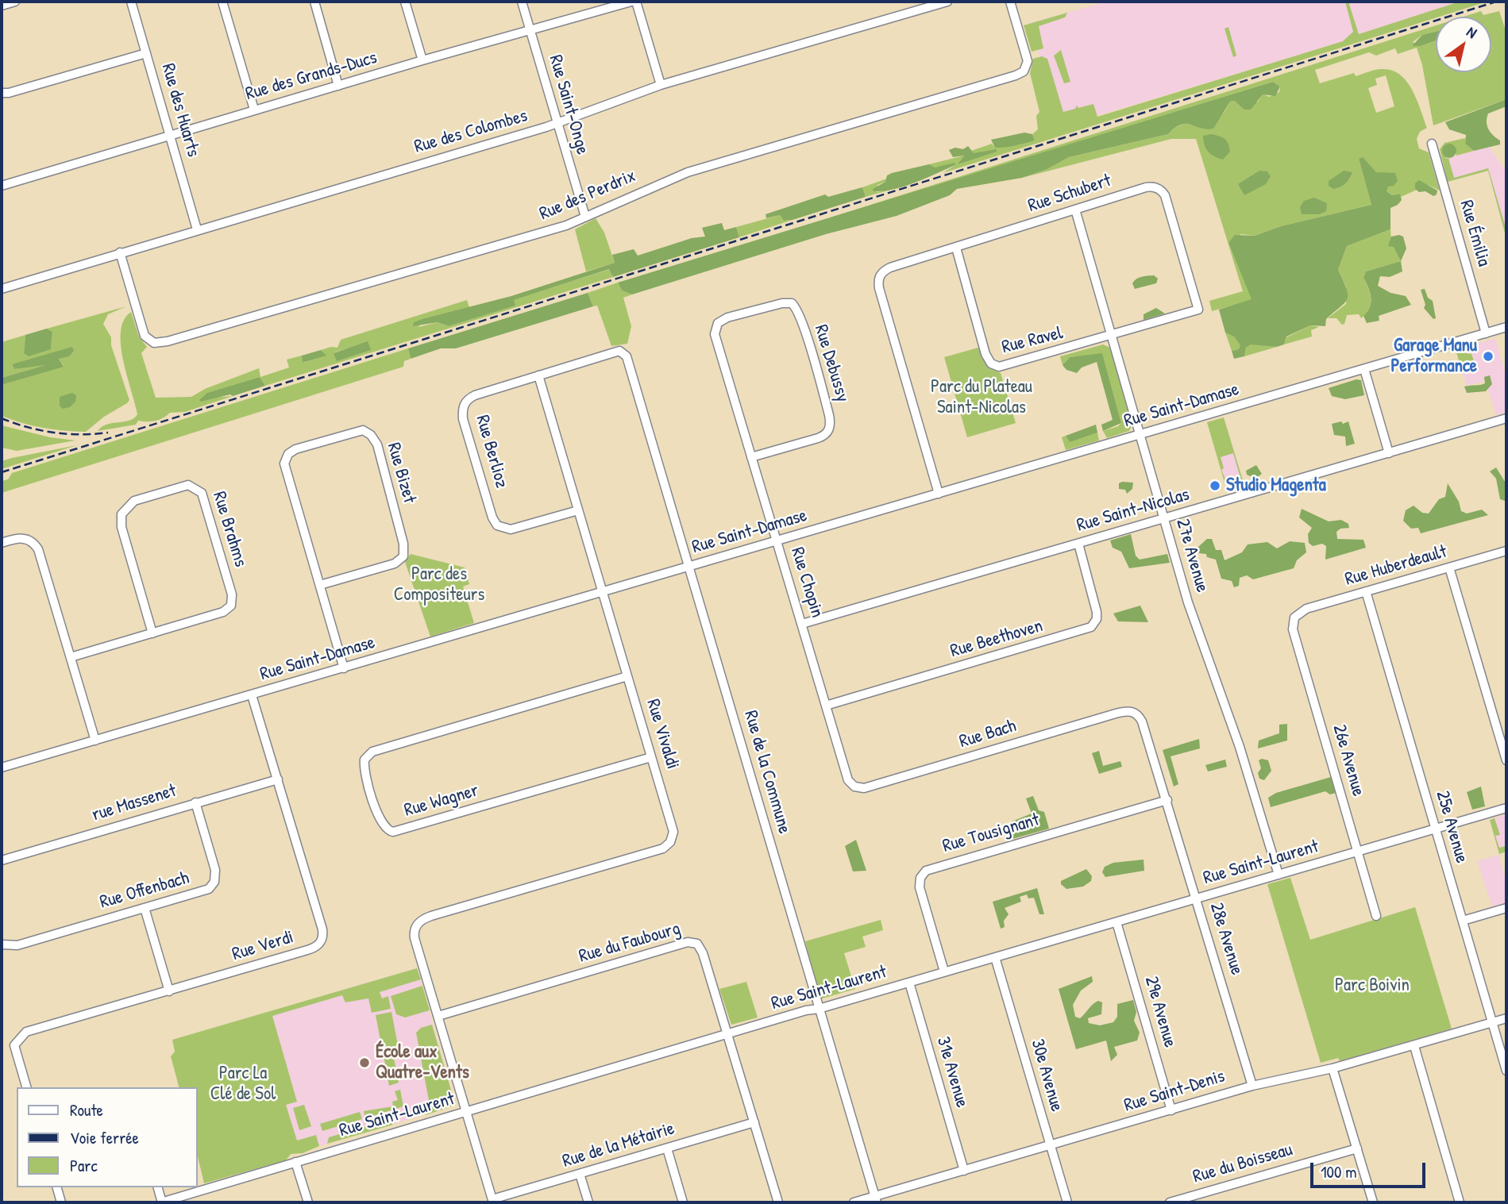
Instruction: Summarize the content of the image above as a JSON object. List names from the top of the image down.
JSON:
{
  "streets": {
    "street": [
      "Rue des Grands-Ducs",
      "Rue Saint-Onge",
      "Rue des Huarts",
      "Rue des Colombes",
      "Rue Schubert",
      "Rue des Perdrix",
      "Rue Émilia",
      "Rue Ravel",
      "Rue Debussy",
      "Rue Saint-Damase",
      "Rue Berlioz",
      "Rue Bizet",
      "Rue Saint-Nicolas",
      "Rue Brahms",
      "27e Avenue",
      "Rue Huberdeault",
      "Rue Chopin",
      "Rue Beethoven",
      "Rue Vivaldi",
      "Rue Bach",
      "26e Avenue",
      "Rue de la Commune",
      "Rue Wagner",
      "rue Massenet",
      "25e Avenue",
      "Rue Tousignant",
      "Rue Saint-Laurent",
      "Rue Offenbach",
      "28e Avenue",
      "Rue du Faubourg",
      "Rue Verdi",
      "29e Avenue",
      "31e Avenue",
      "30e Avenue",
      "Rue Saint-Denis",
      "Rue de la Métairie",
      "Rue du Boisseau"
    ]
  },
  "crossings": [
    ["Rue des Grands-Ducs", "Rue Saint-Onge"],
    ["Rue des Grands-Ducs", "Rue des Huarts"],
    ["Rue Saint-Onge", "Rue des Colombes"],
    ["Rue Saint-Onge", "Rue des Perdrix"],
    ["Rue des Huarts", "Rue des Colombes"],
    ["Rue des Colombes", "Rue des Perdrix"],
    ["Rue Schubert", "Rue Ravel"],
    ["Rue Schubert", "Rue Saint-Damase"],
    ["Rue Schubert", "27e Avenue"],
    ["Rue Émilia", "Rue Saint-Damase"],
    ["Rue Ravel", "27e Avenue"],
    ["Rue Debussy", "Rue Chopin"],
    ["Rue Saint-Damase", "Rue Bizet"],
    ["Rue Saint-Damase", "27e Avenue"],
    ["Rue Saint-Damase", "Rue Chopin"],
    ["Rue Saint-Damase", "Rue Vivaldi"],
    ["Rue Saint-Damase", "Rue de la Commune"],
    ["Rue Saint-Damase", "Rue Verdi"],
    ["Rue Berlioz", "Rue Vivaldi"],
    ["Rue Berlioz", "Rue de la Commune"],
    ["Rue Saint-Nicolas", "27e Avenue"],
    ["Rue Saint-Nicolas", "Rue Chopin"],
    ["Rue Saint-Nicolas", "Rue Beethoven"],
    ["27e Avenue", "Rue Saint-Laurent"],
    ["Rue Huberdeault", "26e Avenue"],
    ["Rue Huberdeault", "25e Avenue"],
    ["Rue Chopin", "Rue Beethoven"],
    ["Rue Chopin", "Rue Bach"],
    ["Rue Vivaldi", "Rue Wagner"],
    ["Rue Vivaldi", "Rue du Faubourg"],
    ["Rue Bach", "28e Avenue"],
    ["26e Avenue", "Rue Saint-Laurent"],
    ["Rue de la Commune", "Rue Saint-Laurent"],
    ["Rue de la Commune", "Rue Saint-Denis"],
    ["rue Massenet", "Rue Offenbach"],
    ["rue Massenet", "Rue Verdi"],
    ["25e Avenue", "Rue Saint-Laurent"],
    ["25e Avenue", "Rue Saint-Denis"],
    ["Rue Tousignant", "Rue Saint-Laurent"],
    ["Rue Tousignant", "28e Avenue"],
    ["Rue Saint-Laurent", "28e Avenue"],
    ["Rue Saint-Laurent", "Rue du Faubourg"],
    ["Rue Saint-Laurent", "29e Avenue"],
    ["Rue Saint-Laurent", "31e Avenue"],
    ["Rue Saint-Laurent", "30e Avenue"],
    ["28e Avenue", "Rue Saint-Denis"],
    ["Rue du Faubourg", "Rue de la Métairie"],
    ["29e Avenue", "Rue Saint-Denis"],
    ["31e Avenue", "Rue Saint-Denis"],
    ["30e Avenue", "Rue Saint-Denis"]
  ],
  "parks": [
    "Parc du Plateau Saint-Nicolas",
    "Parc des Compositeurs",
    "Parc Boivin",
    "Parc La Clé de Sol"
  ],
  "places": ["Garage Manu Performance", "Studio Magenta", "École aux Quatre-Vents"],
  "legend": ["Route", "Voie ferrée", "Parc"],
  "scale_bar": "100 m",
  "north": "top right"
}
